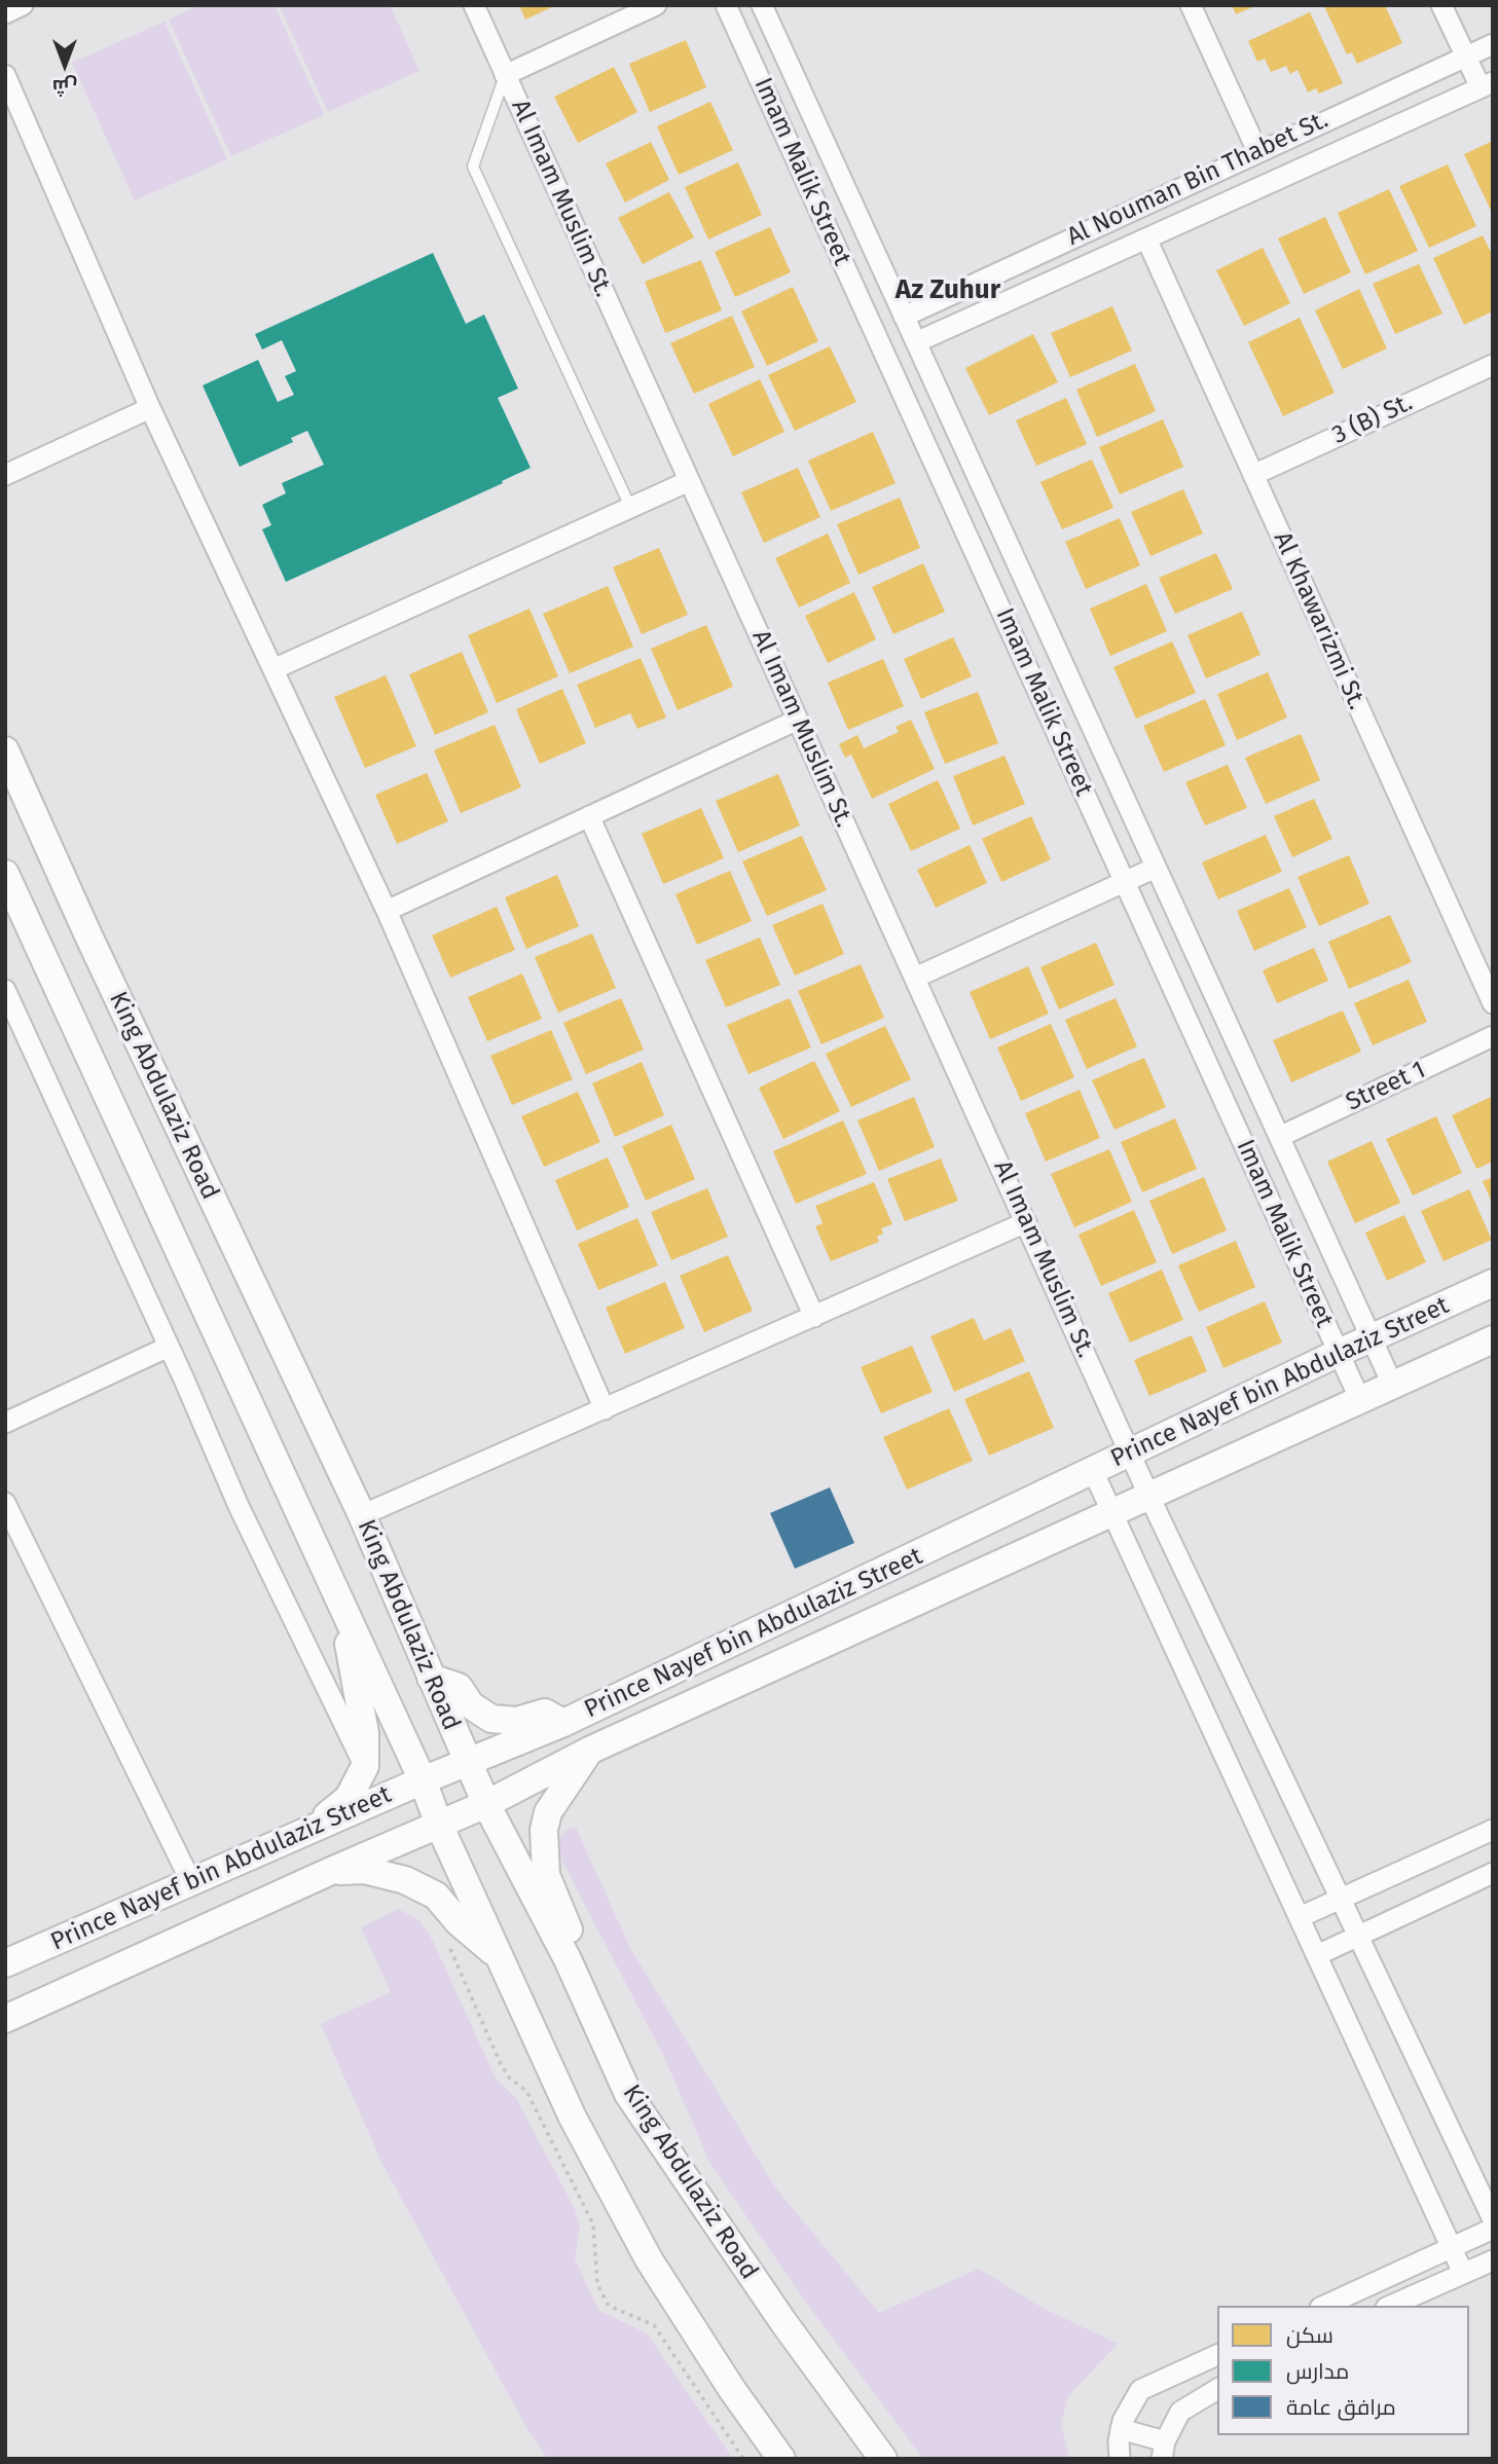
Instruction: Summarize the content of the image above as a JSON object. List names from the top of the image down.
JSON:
{
  "streets": {
    "main road": ["King Abdulaziz Road", "Prince Nayef bin Abdulaziz Street"],
    "street": [
      "Imam Malik Street",
      "Al Nouman Bin Thabet St.",
      "Al Imam Muslim St.",
      "3 (B) St.",
      "Al Khawarizmi St.",
      "Street 1"
    ]
  },
  "crossings": [
    ["Imam Malik Street", "Al Nouman Bin Thabet St."],
    ["Imam Malik Street", "Street 1"],
    ["Imam Malik Street", "Prince Nayef bin Abdulaziz Street"],
    ["Al Nouman Bin Thabet St.", "Al Khawarizmi St."],
    ["Al Imam Muslim St.", "Prince Nayef bin Abdulaziz Street"],
    ["3 (B) St.", "Al Khawarizmi St."],
    ["King Abdulaziz Road", "Prince Nayef bin Abdulaziz Street"]
  ],
  "districts": ["Az Zuhur"],
  "legend": ["سكن", "مدارس", "مرافق عامة"],
  "north": "bottom"
}
